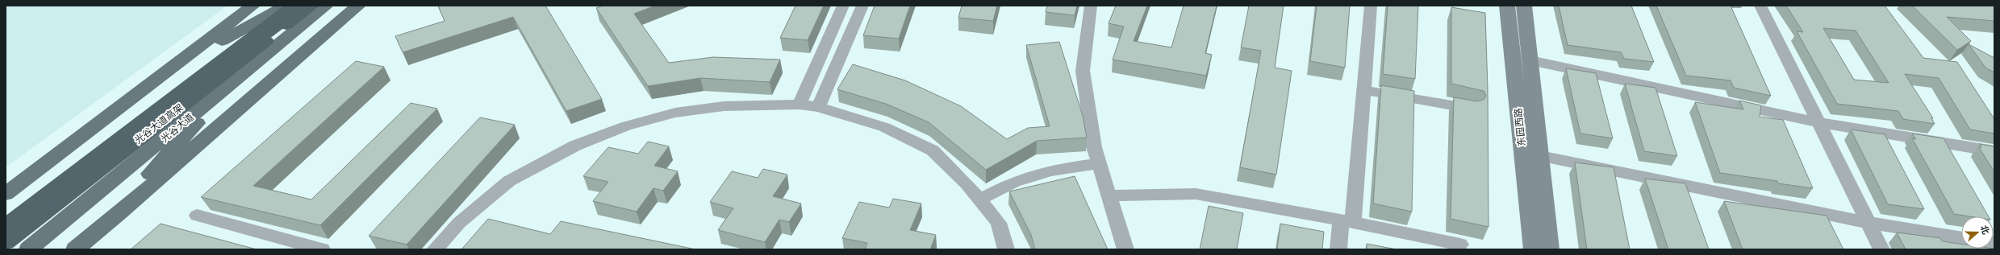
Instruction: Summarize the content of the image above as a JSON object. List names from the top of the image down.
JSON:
{
  "streets": {
    "highway": ["光谷大道高架"],
    "main road": ["东园西路", "光谷大道"]
  },
  "north": "right"
}
